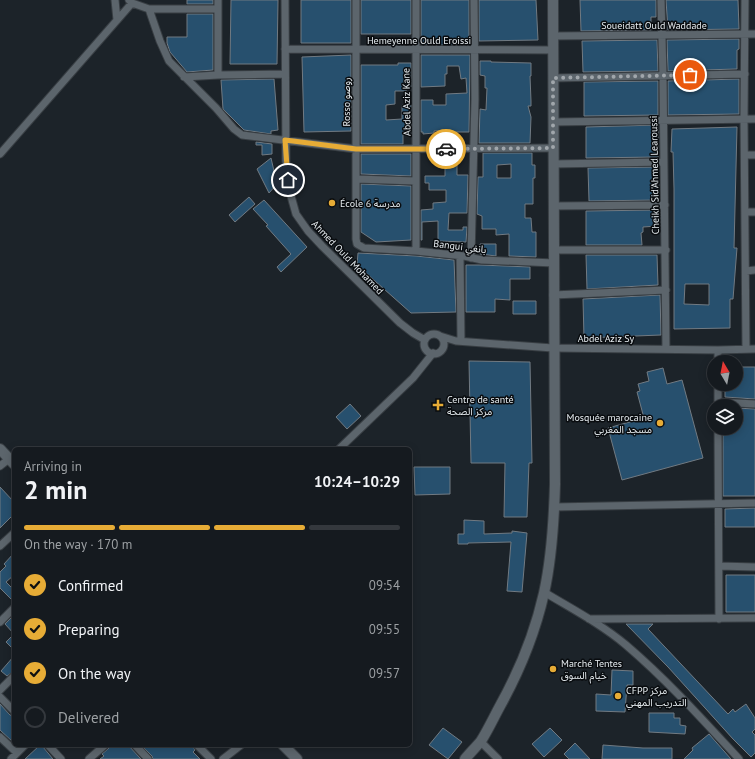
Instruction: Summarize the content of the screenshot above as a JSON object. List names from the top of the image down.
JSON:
{
  "streets": {
    "street": [
      "Soueidatt Ould Waddade",
      "Hemeyenne Ould Eroissi",
      "Rosso روصو",
      "Abdel Aziz Kane",
      "Cheikh Sid'Ahmed Learoussi",
      "Bangui بانغي",
      "Ahmed Ould Mohamed",
      "Abdel Aziz Sy"
    ]
  },
  "crossings": [
    ["Soueidatt Ould Waddade", "Cheikh Sid'Ahmed Learoussi"],
    ["Hemeyenne Ould Eroissi", "Rosso روصو"],
    ["Hemeyenne Ould Eroissi", "Abdel Aziz Kane"],
    ["Hemeyenne Ould Eroissi", "Ahmed Ould Mohamed"],
    ["Rosso روصو", "Bangui بانغي"],
    ["Abdel Aziz Kane", "Bangui بانغي"],
    ["Cheikh Sid'Ahmed Learoussi", "Abdel Aziz Sy"],
    ["Ahmed Ould Mohamed", "Abdel Aziz Sy"]
  ],
  "places": {
    "other": [
      "École 6 مدرسة",
      "Mosquée marocaine مسجد المغربي",
      "Marché Tentes خيام السوق",
      "CFPP مركز التدريب المهني"
    ],
    "health": ["Centre de santé مركز الصحة"]
  },
  "north": "top",
  "page": {
    "heading": ["2 min", "Arriving in", "10:24–10:29"],
    "bar": "On the way · 170 m",
    "list": [
      ["Confirmed", "09:54"],
      ["Preparing", "09:55"],
      ["On the way", "09:57"],
      "Delivered"
    ]
  }
}
